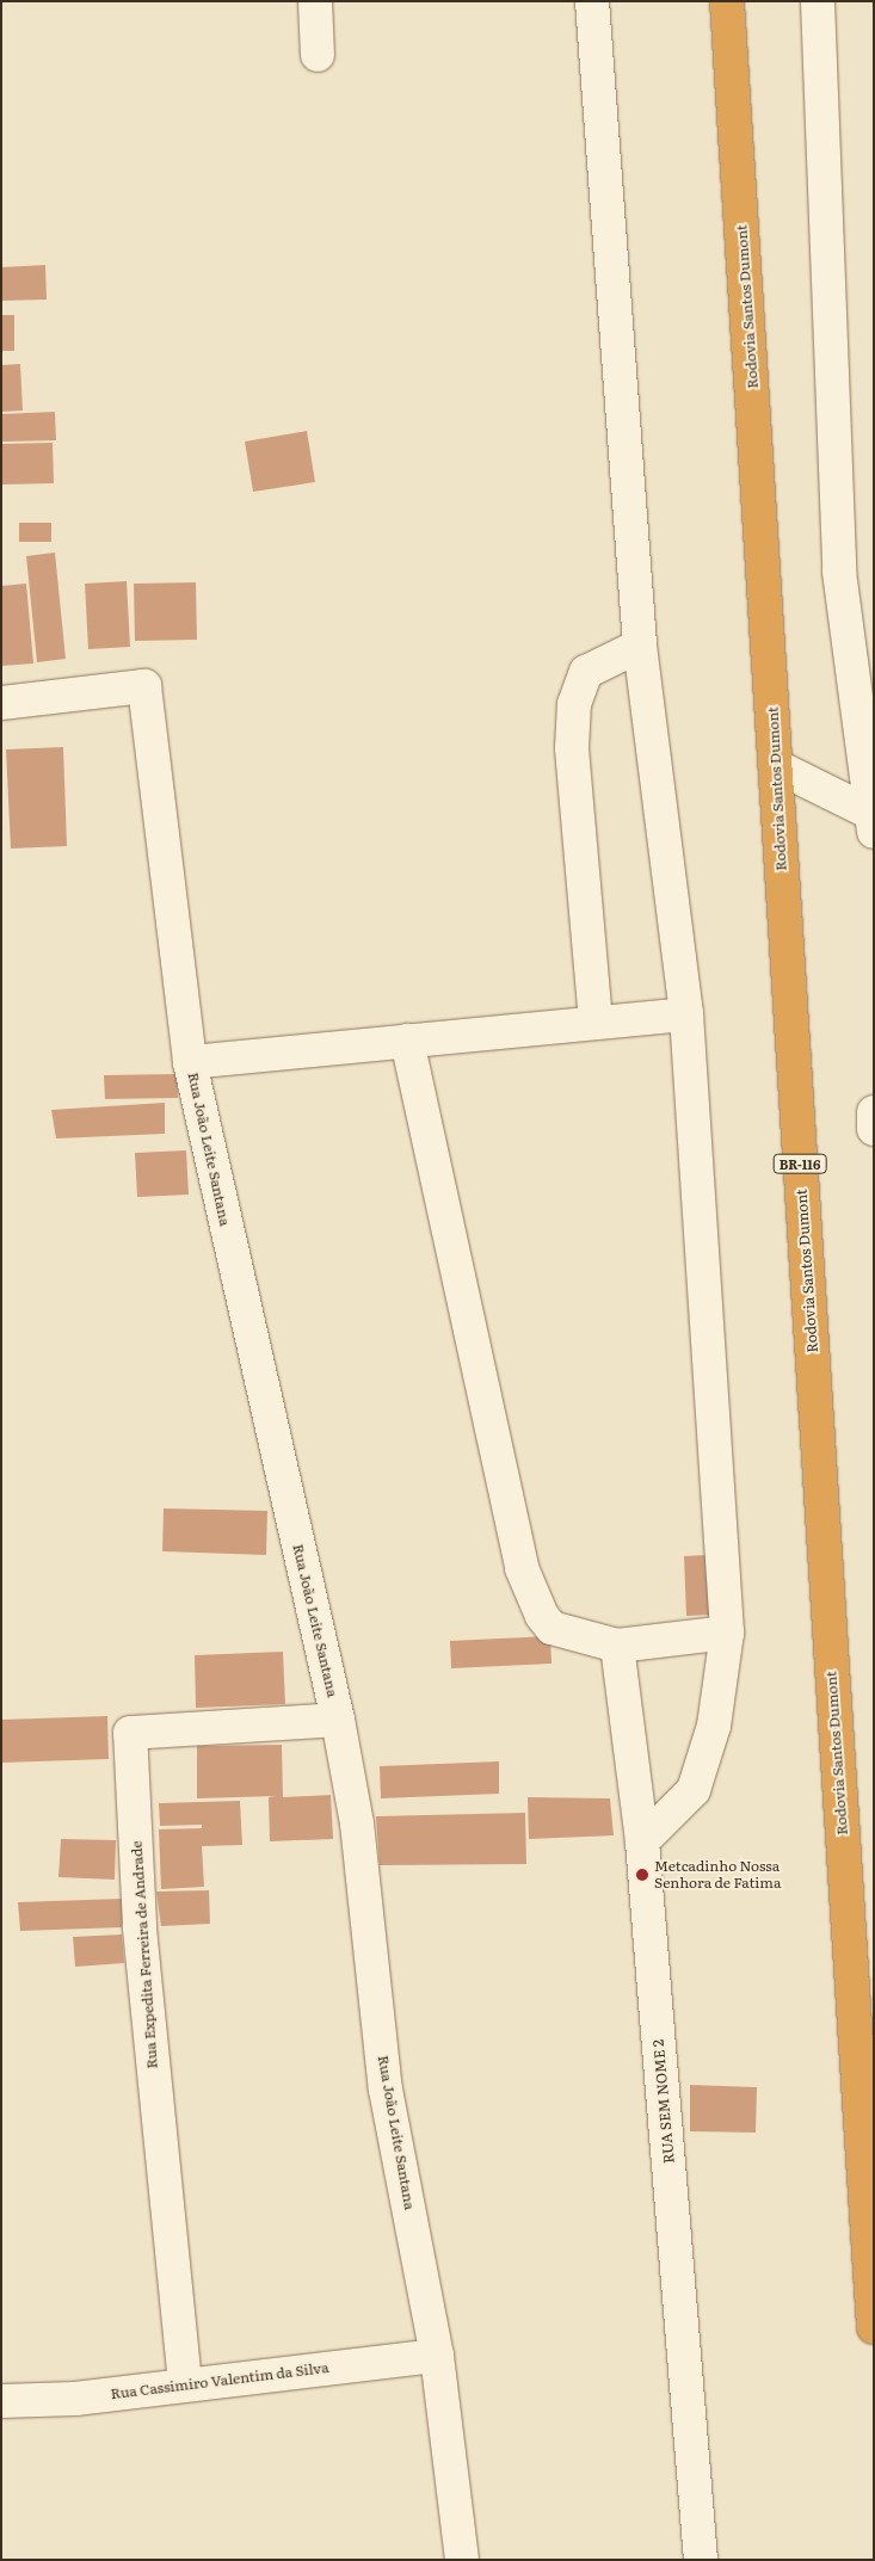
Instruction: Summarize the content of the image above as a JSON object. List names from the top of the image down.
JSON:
{
  "streets": {
    "highway": ["Rodovia Santos Dumont", "BR-116"],
    "street": [
      "Rua João Leite Santana",
      "Rua Expedita Ferreira de Andrade",
      "RUA SEM NOME 2",
      "Rua Cassimiro Valentim da Silva"
    ]
  },
  "crossings": [
    ["Rua João Leite Santana", "Rua Expedita Ferreira de Andrade"],
    ["Rua João Leite Santana", "Rua Cassimiro Valentim da Silva"],
    ["Rua Expedita Ferreira de Andrade", "Rua Cassimiro Valentim da Silva"]
  ],
  "places": ["Metcadinho Nossa Senhora de Fatima"]
}
